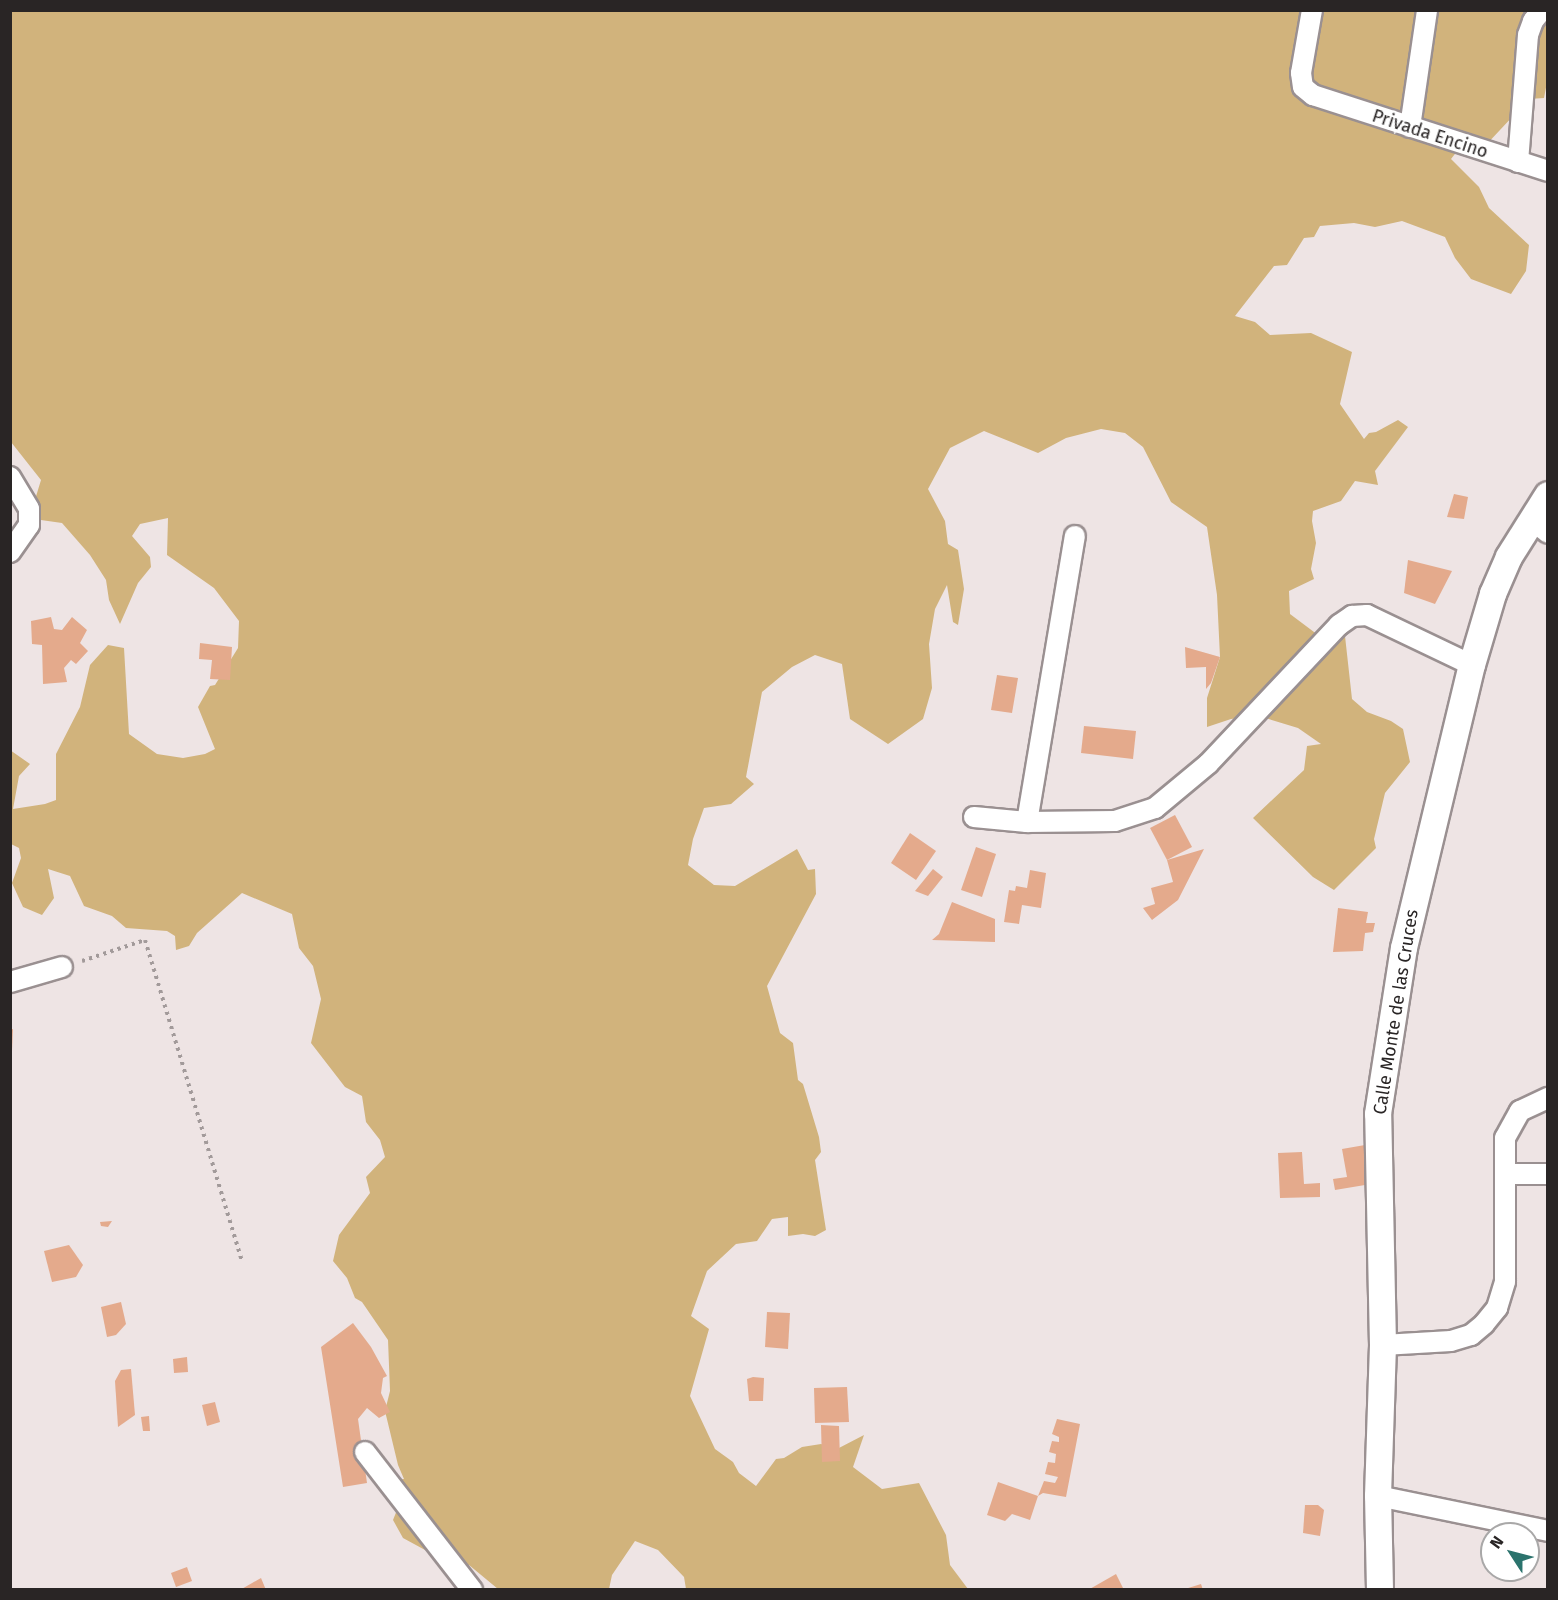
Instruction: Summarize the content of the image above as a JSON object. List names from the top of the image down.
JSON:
{
  "streets": {
    "street": ["Privada Encino", "Calle Monte de las Cruces"]
  },
  "north": "top left"
}
